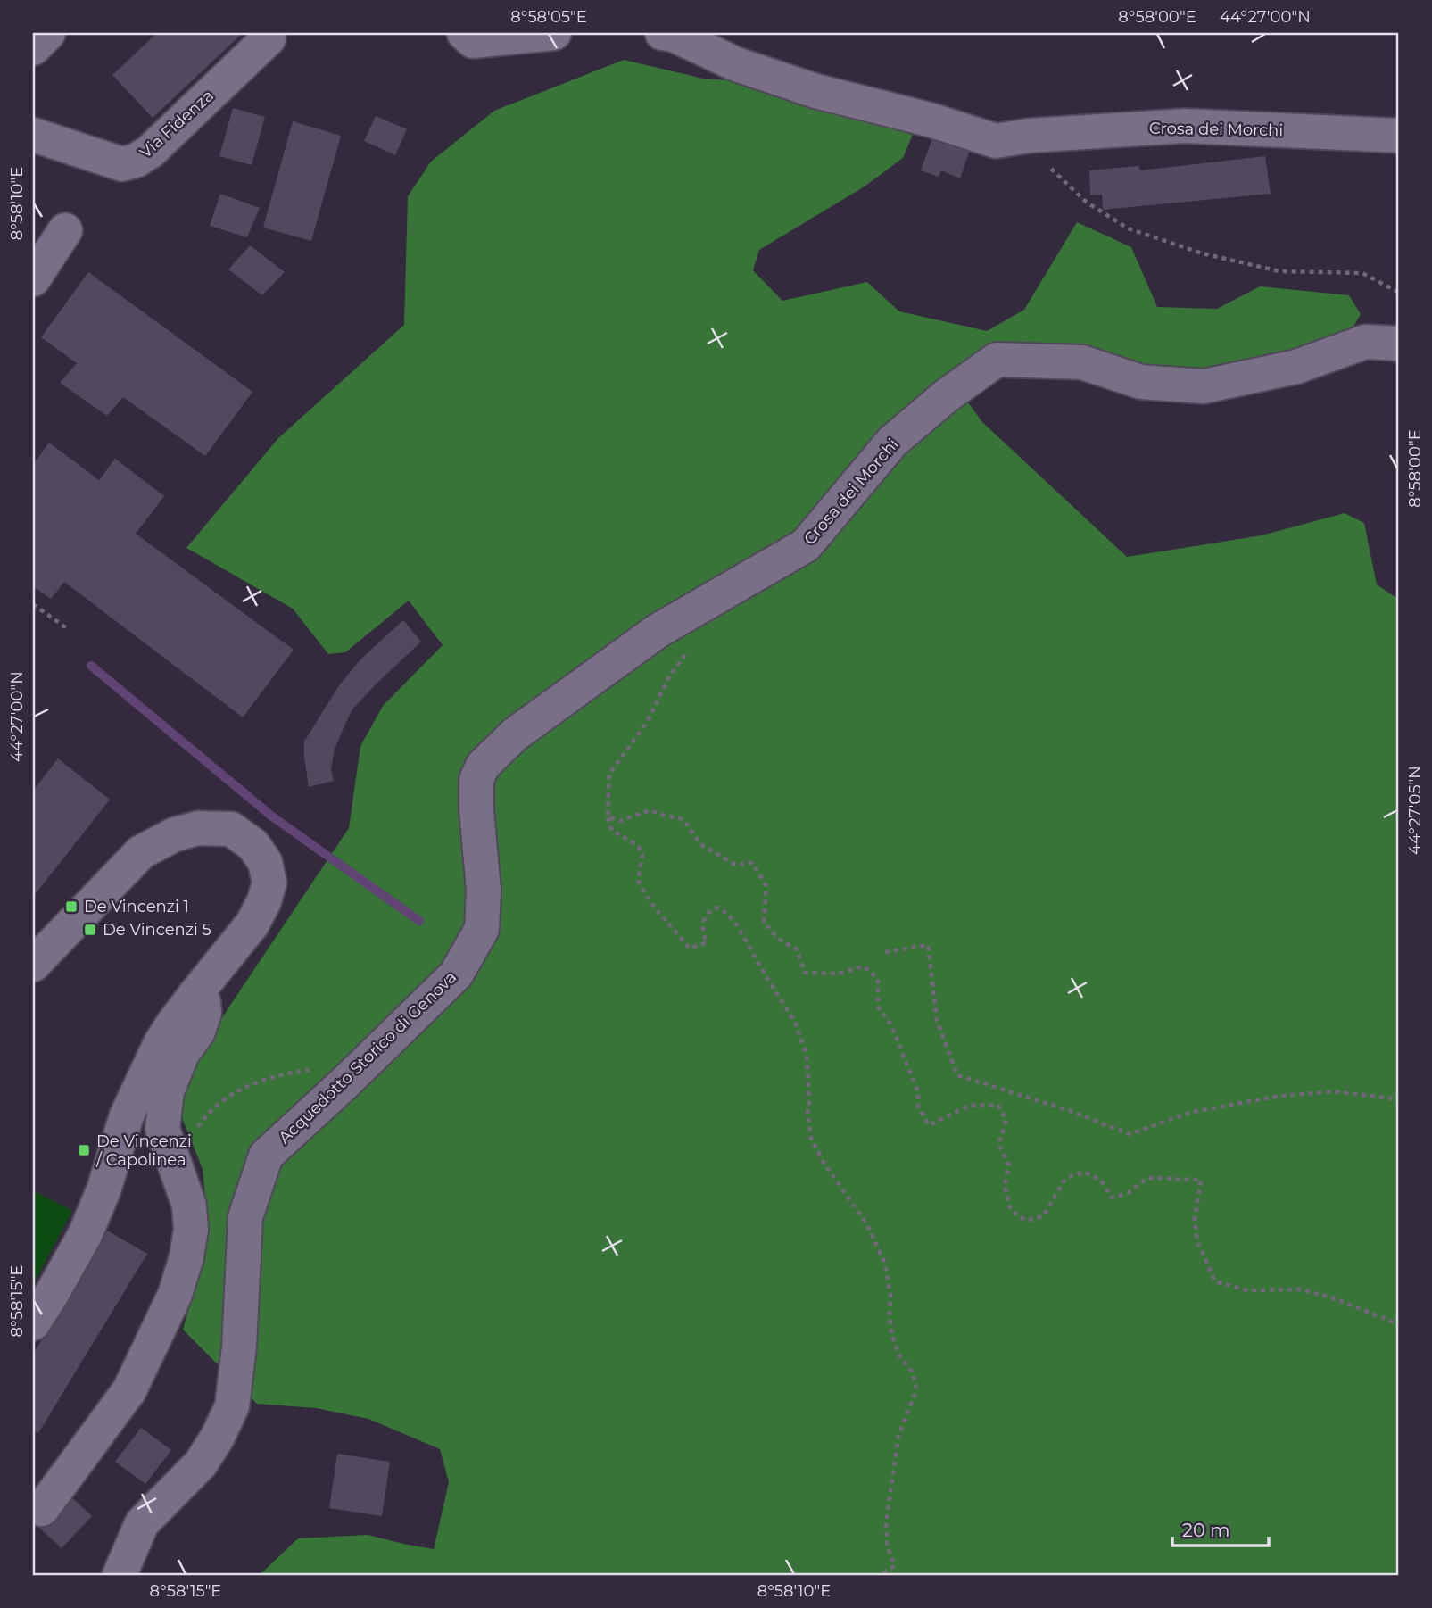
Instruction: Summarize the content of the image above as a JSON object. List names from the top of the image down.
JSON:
{
  "streets": {
    "street": ["Via Fidenza", "Crosa dei Morchi", "Acquedotto Storico di Genova"]
  },
  "crossings": [
    ["Crosa dei Morchi", "Acquedotto Storico di Genova"]
  ],
  "places": {
    "transit": ["De Vincenzi 1", "De Vincenzi 5", "De Vincenzi / Capolinea"]
  },
  "scale_bar": "20 m",
  "coordinates": [
    "8°58'05\"E",
    "8°58'00\"E",
    "44°27'00\"N",
    "8°58'10\"E",
    "44°27'05\"N",
    "8°58'15\"E"
  ]
}
